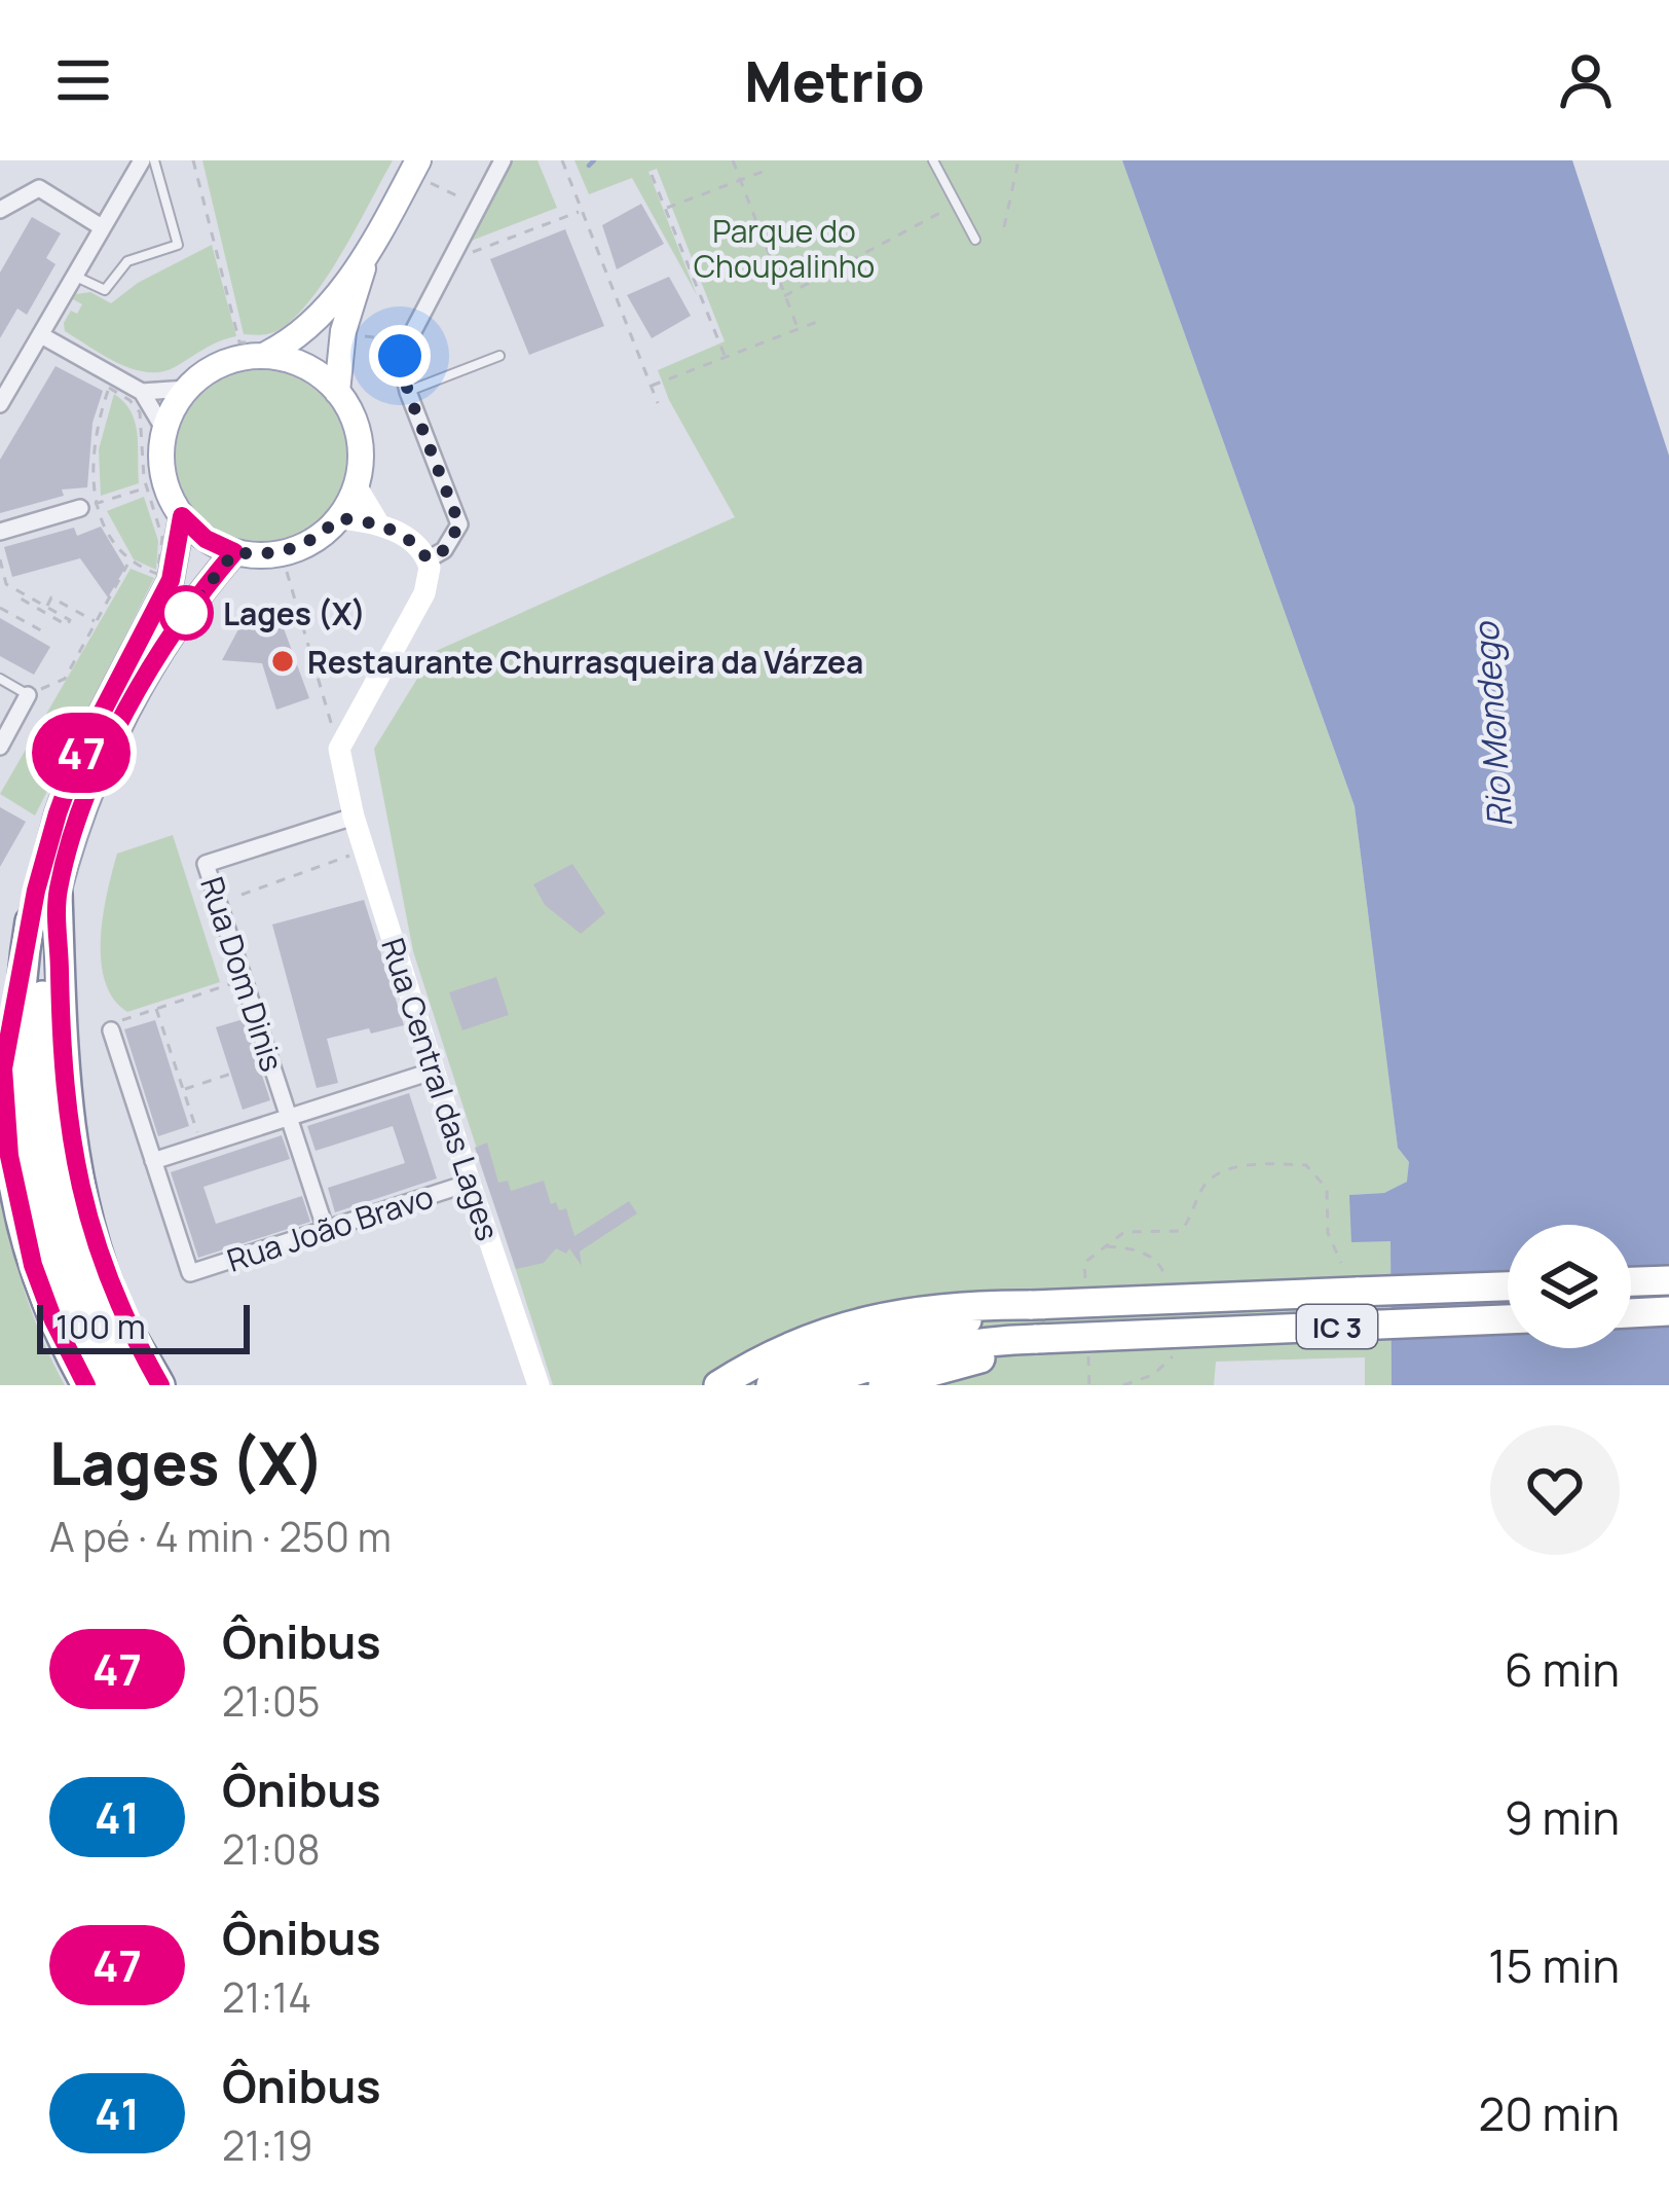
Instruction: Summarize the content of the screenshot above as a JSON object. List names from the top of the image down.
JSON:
{
  "streets": {
    "highway": ["IC 3"],
    "main road": ["Rua Central das Lages"],
    "street": ["Rua Dom Dinis", "Rua João Bravo"]
  },
  "crossings": [
    ["Rua Dom Dinis", "Rua Central das Lages"],
    ["Rua Dom Dinis", "Rua João Bravo"],
    ["Rua Central das Lages", "Rua João Bravo"]
  ],
  "water": ["Rio Mondego"],
  "parks": ["Parque do Choupalinho"],
  "places": ["Lages (X)", "Restaurante Churrasqueira da Várzea"],
  "lines": ["bus line 47"],
  "scale_bar": "100 m",
  "page": {
    "header": "Metrio",
    "on_map": "47",
    "scale": "100 m",
    "heading": ["Lages (X)", "A pé · 4 min · 250 m"],
    "list": [
      {
        "mark": "47",
        "name": "Ônibus",
        "note": "21:05",
        "value": "6 min"
      },
      {
        "mark": "41",
        "name": "Ônibus",
        "note": "21:08",
        "value": "9 min"
      },
      {
        "mark": "47",
        "name": "Ônibus",
        "note": "21:14",
        "value": "15 min"
      },
      {
        "mark": "41",
        "name": "Ônibus",
        "note": "21:19",
        "value": "20 min"
      }
    ]
  }
}
